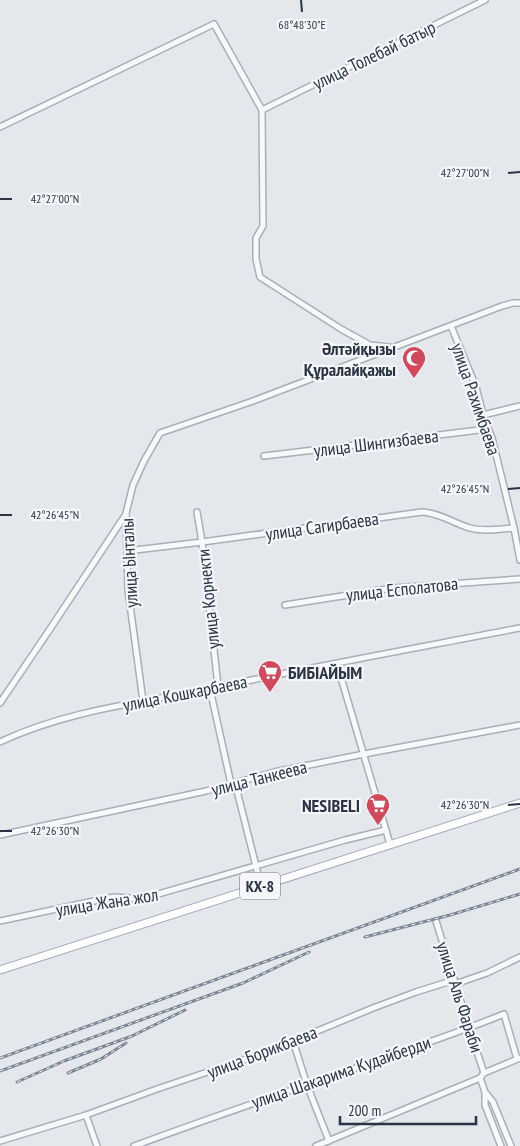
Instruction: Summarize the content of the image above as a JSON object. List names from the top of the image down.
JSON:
{
  "streets": {
    "main road": ["КХ-8"],
    "street": [
      "улица Толебай батыр",
      "улица Рахимбаева",
      "улица Шингизбаева",
      "улица Сагирбаева",
      "улица Ынталы",
      "улица Есполатова",
      "улица Корнекти",
      "улица Кошкарбаева",
      "улица Танкеева",
      "улица Жана жол",
      "улица Аль Фараби",
      "улица Борикбаева",
      "улица Шакарима Кудайберди"
    ]
  },
  "crossings": [
    ["улица Рахимбаева", "улица Шингизбаева"],
    ["улица Рахимбаева", "улица Сагирбаева"],
    ["улица Сагирбаева", "улица Ынталы"],
    ["улица Сагирбаева", "улица Корнекти"],
    ["улица Ынталы", "улица Кошкарбаева"],
    ["улица Корнекти", "улица Кошкарбаева"],
    ["улица Аль Фараби", "улица Борикбаева"],
    ["улица Аль Фараби", "улица Шакарима Кудайберди"]
  ],
  "places": {
    "mosque": ["Әлтәйқызы Құралайқажы"],
    "supermarket": ["БИБІАЙЫМ", "NESIBELI"]
  },
  "scale_bar": "200 m",
  "coordinates": [
    "68°48'30\"E",
    "42°27'00\"N",
    "42°26'45\"N",
    "42°26'30\"N"
  ]
}
